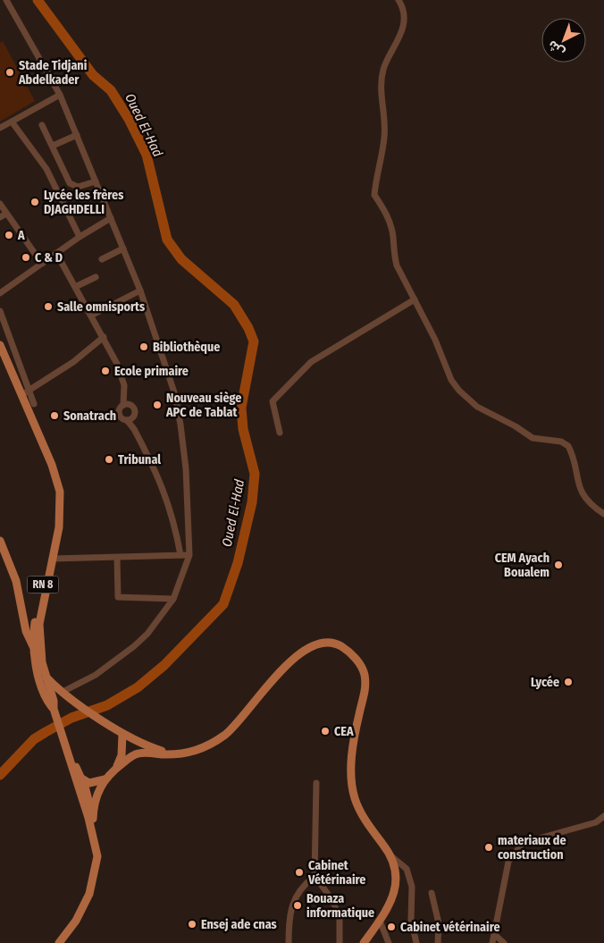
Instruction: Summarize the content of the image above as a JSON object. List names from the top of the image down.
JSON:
{
  "streets": {
    "main road": ["RN 8"]
  },
  "water": ["Oued El-Had"],
  "places": [
    "Stade Tidjani Abdelkader",
    "Lycée les frères DJAGHDELLI",
    "A",
    "C & D",
    "Salle omnisports",
    "Bibliothèque",
    "Ecole primaire",
    "Nouveau siège APC de Tablat",
    "Sonatrach",
    "Tribunal",
    "CEM Ayach Boualem",
    "Lycée",
    "CEA",
    "materiaux de construction",
    "Cabinet Vétérinaire",
    "Bouaza informatique",
    "Ensej ade cnas",
    "Cabinet vétérinaire"
  ],
  "north": "bottom left"
}
